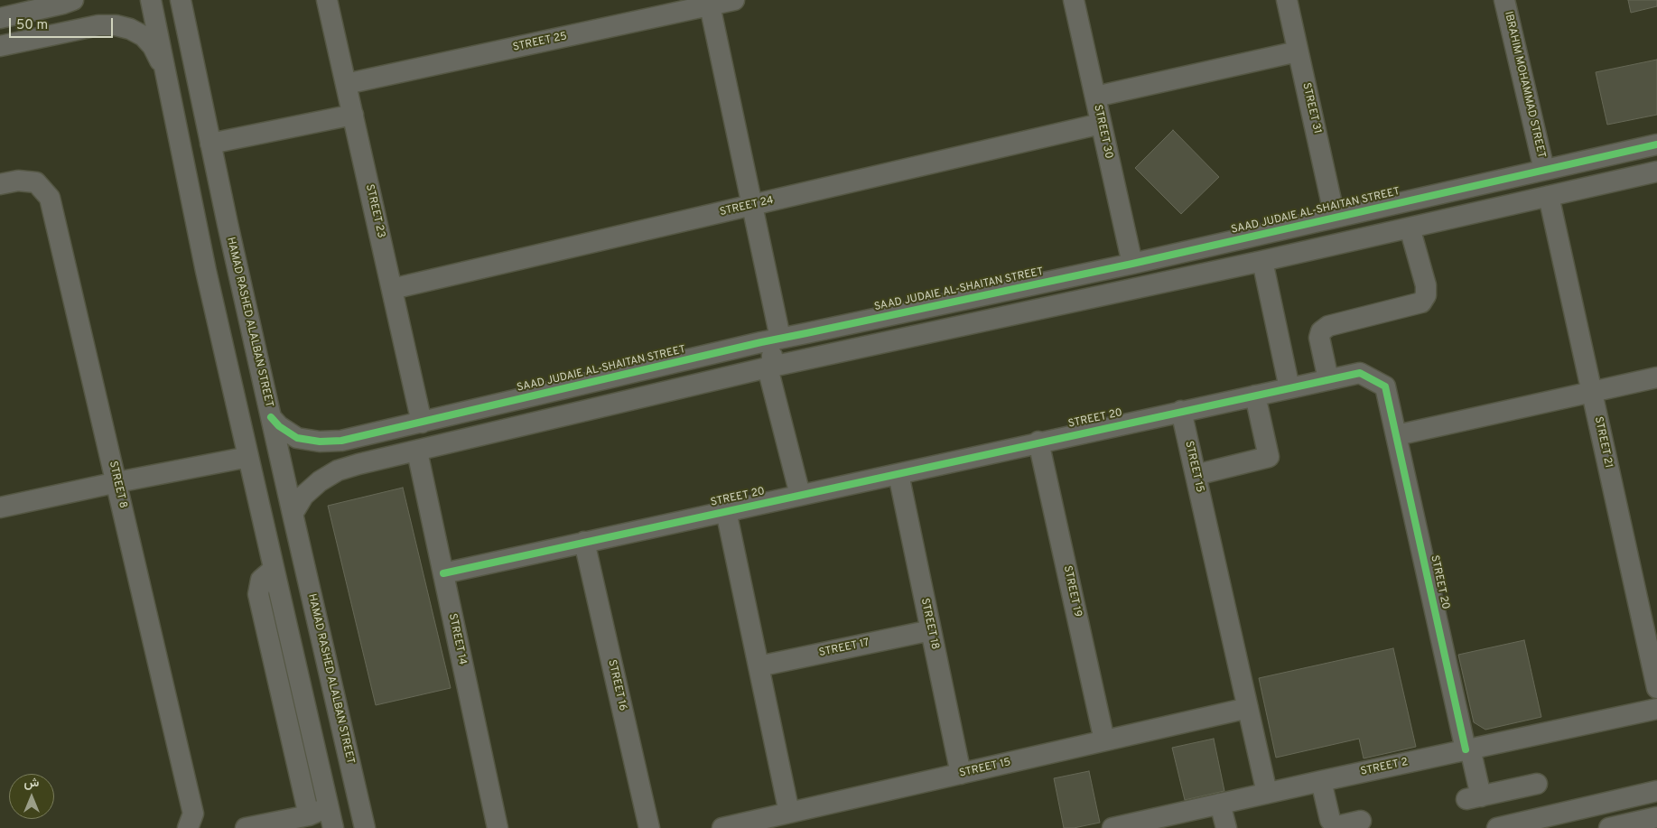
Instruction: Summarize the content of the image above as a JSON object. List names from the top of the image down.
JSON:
{
  "streets": {
    "street": [
      "STREET 25",
      "IBRAHIM MOHAMMAD STREET",
      "STREET 31",
      "STREET 30",
      "STREET 24",
      "STREET 23",
      "SAAD JUDAIE AL-SHAITAN STREET",
      "HAMAD RASHED ALALBAN STREET",
      "STREET 20",
      "STREET 21",
      "STREET 15",
      "STREET 8",
      "STREET 19",
      "STREET 18",
      "STREET 14",
      "STREET 17",
      "STREET 16",
      "STREET 2"
    ]
  },
  "crossings": [
    ["STREET 25", "STREET 23"],
    ["IBRAHIM MOHAMMAD STREET", "SAAD JUDAIE AL-SHAITAN STREET"],
    ["STREET 31", "SAAD JUDAIE AL-SHAITAN STREET"],
    ["STREET 30", "STREET 24"],
    ["STREET 30", "SAAD JUDAIE AL-SHAITAN STREET"],
    ["STREET 24", "STREET 23"],
    ["STREET 23", "SAAD JUDAIE AL-SHAITAN STREET"],
    ["SAAD JUDAIE AL-SHAITAN STREET", "HAMAD RASHED ALALBAN STREET"],
    ["STREET 20", "STREET 15"],
    ["STREET 20", "STREET 19"],
    ["STREET 20", "STREET 18"],
    ["STREET 20", "STREET 14"],
    ["STREET 20", "STREET 16"],
    ["STREET 20", "STREET 2"],
    ["STREET 15", "STREET 19"],
    ["STREET 15", "STREET 18"],
    ["STREET 15", "STREET 2"],
    ["STREET 18", "STREET 17"]
  ],
  "scale_bar": "50 m",
  "north": "top"
}
